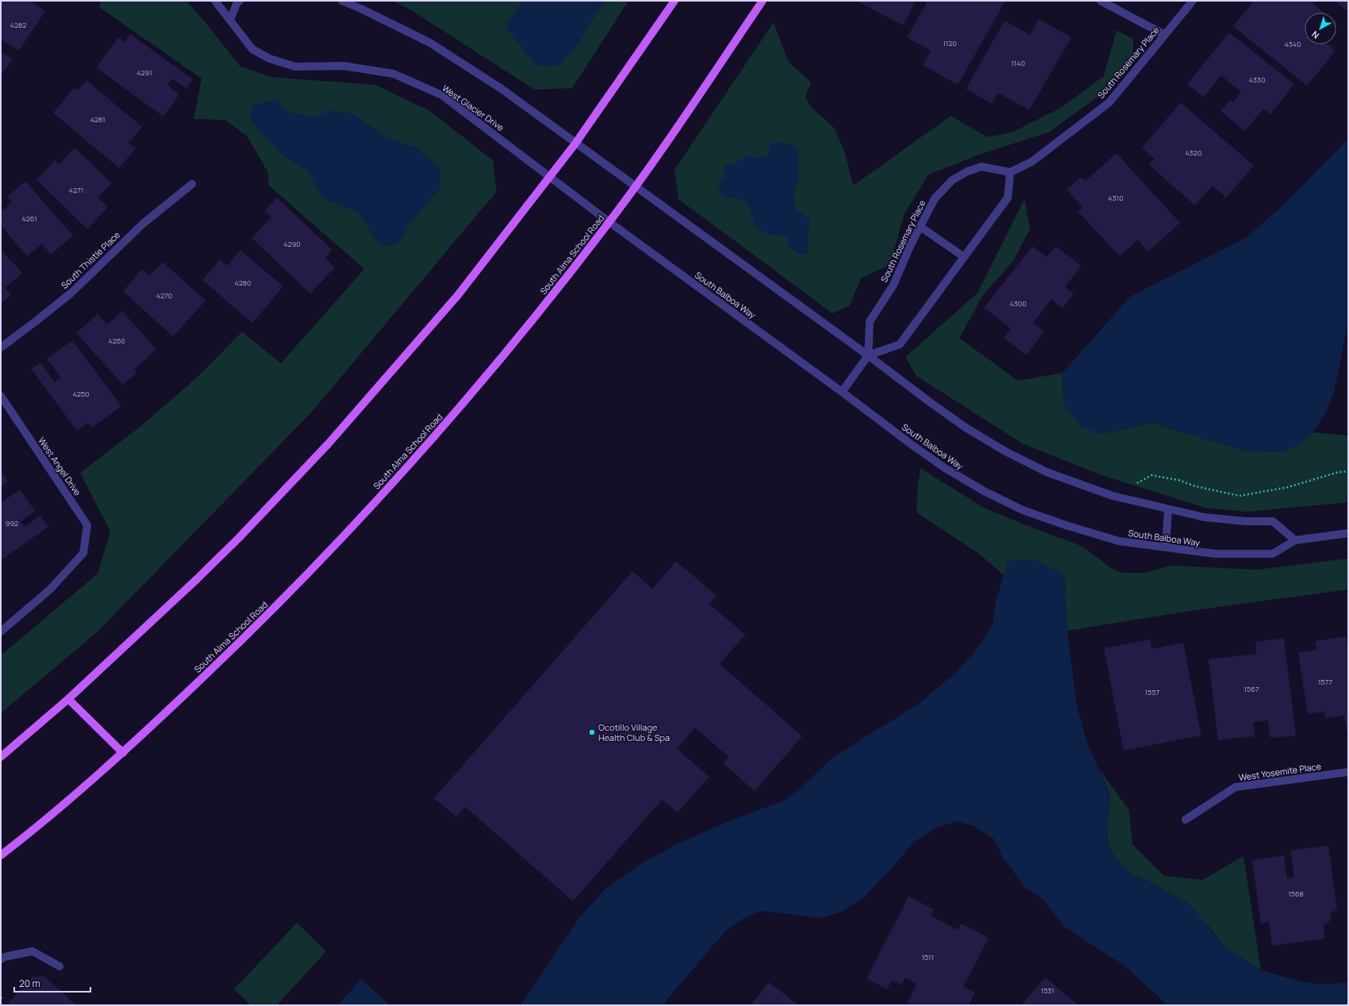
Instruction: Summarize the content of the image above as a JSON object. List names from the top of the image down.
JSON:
{
  "streets": {
    "main road": ["South Alma School Road"],
    "street": [
      "South Rosemary Place",
      "West Glacier Drive",
      "South Thistle Place",
      "South Balboa Way",
      "West Angel Drive",
      "West Yosemite Place"
    ]
  },
  "crossings": [
    ["West Glacier Drive", "South Alma School Road"],
    ["West Glacier Drive", "South Balboa Way"],
    ["South Alma School Road", "South Balboa Way"]
  ],
  "places": ["Ocotillo Village Health Club & Spa"],
  "house_numbers": [
    "4282",
    "1120",
    "4340",
    "1140",
    "4291",
    "4330",
    "4281",
    "4320",
    "4271",
    "4310",
    "4261",
    "4290",
    "4280",
    "4270",
    "4300",
    "4260",
    "4250",
    "992",
    "1577",
    "1567",
    "1557",
    "1568",
    "1511",
    "1531"
  ],
  "scale_bar": "20 m",
  "north": "bottom left"
}
